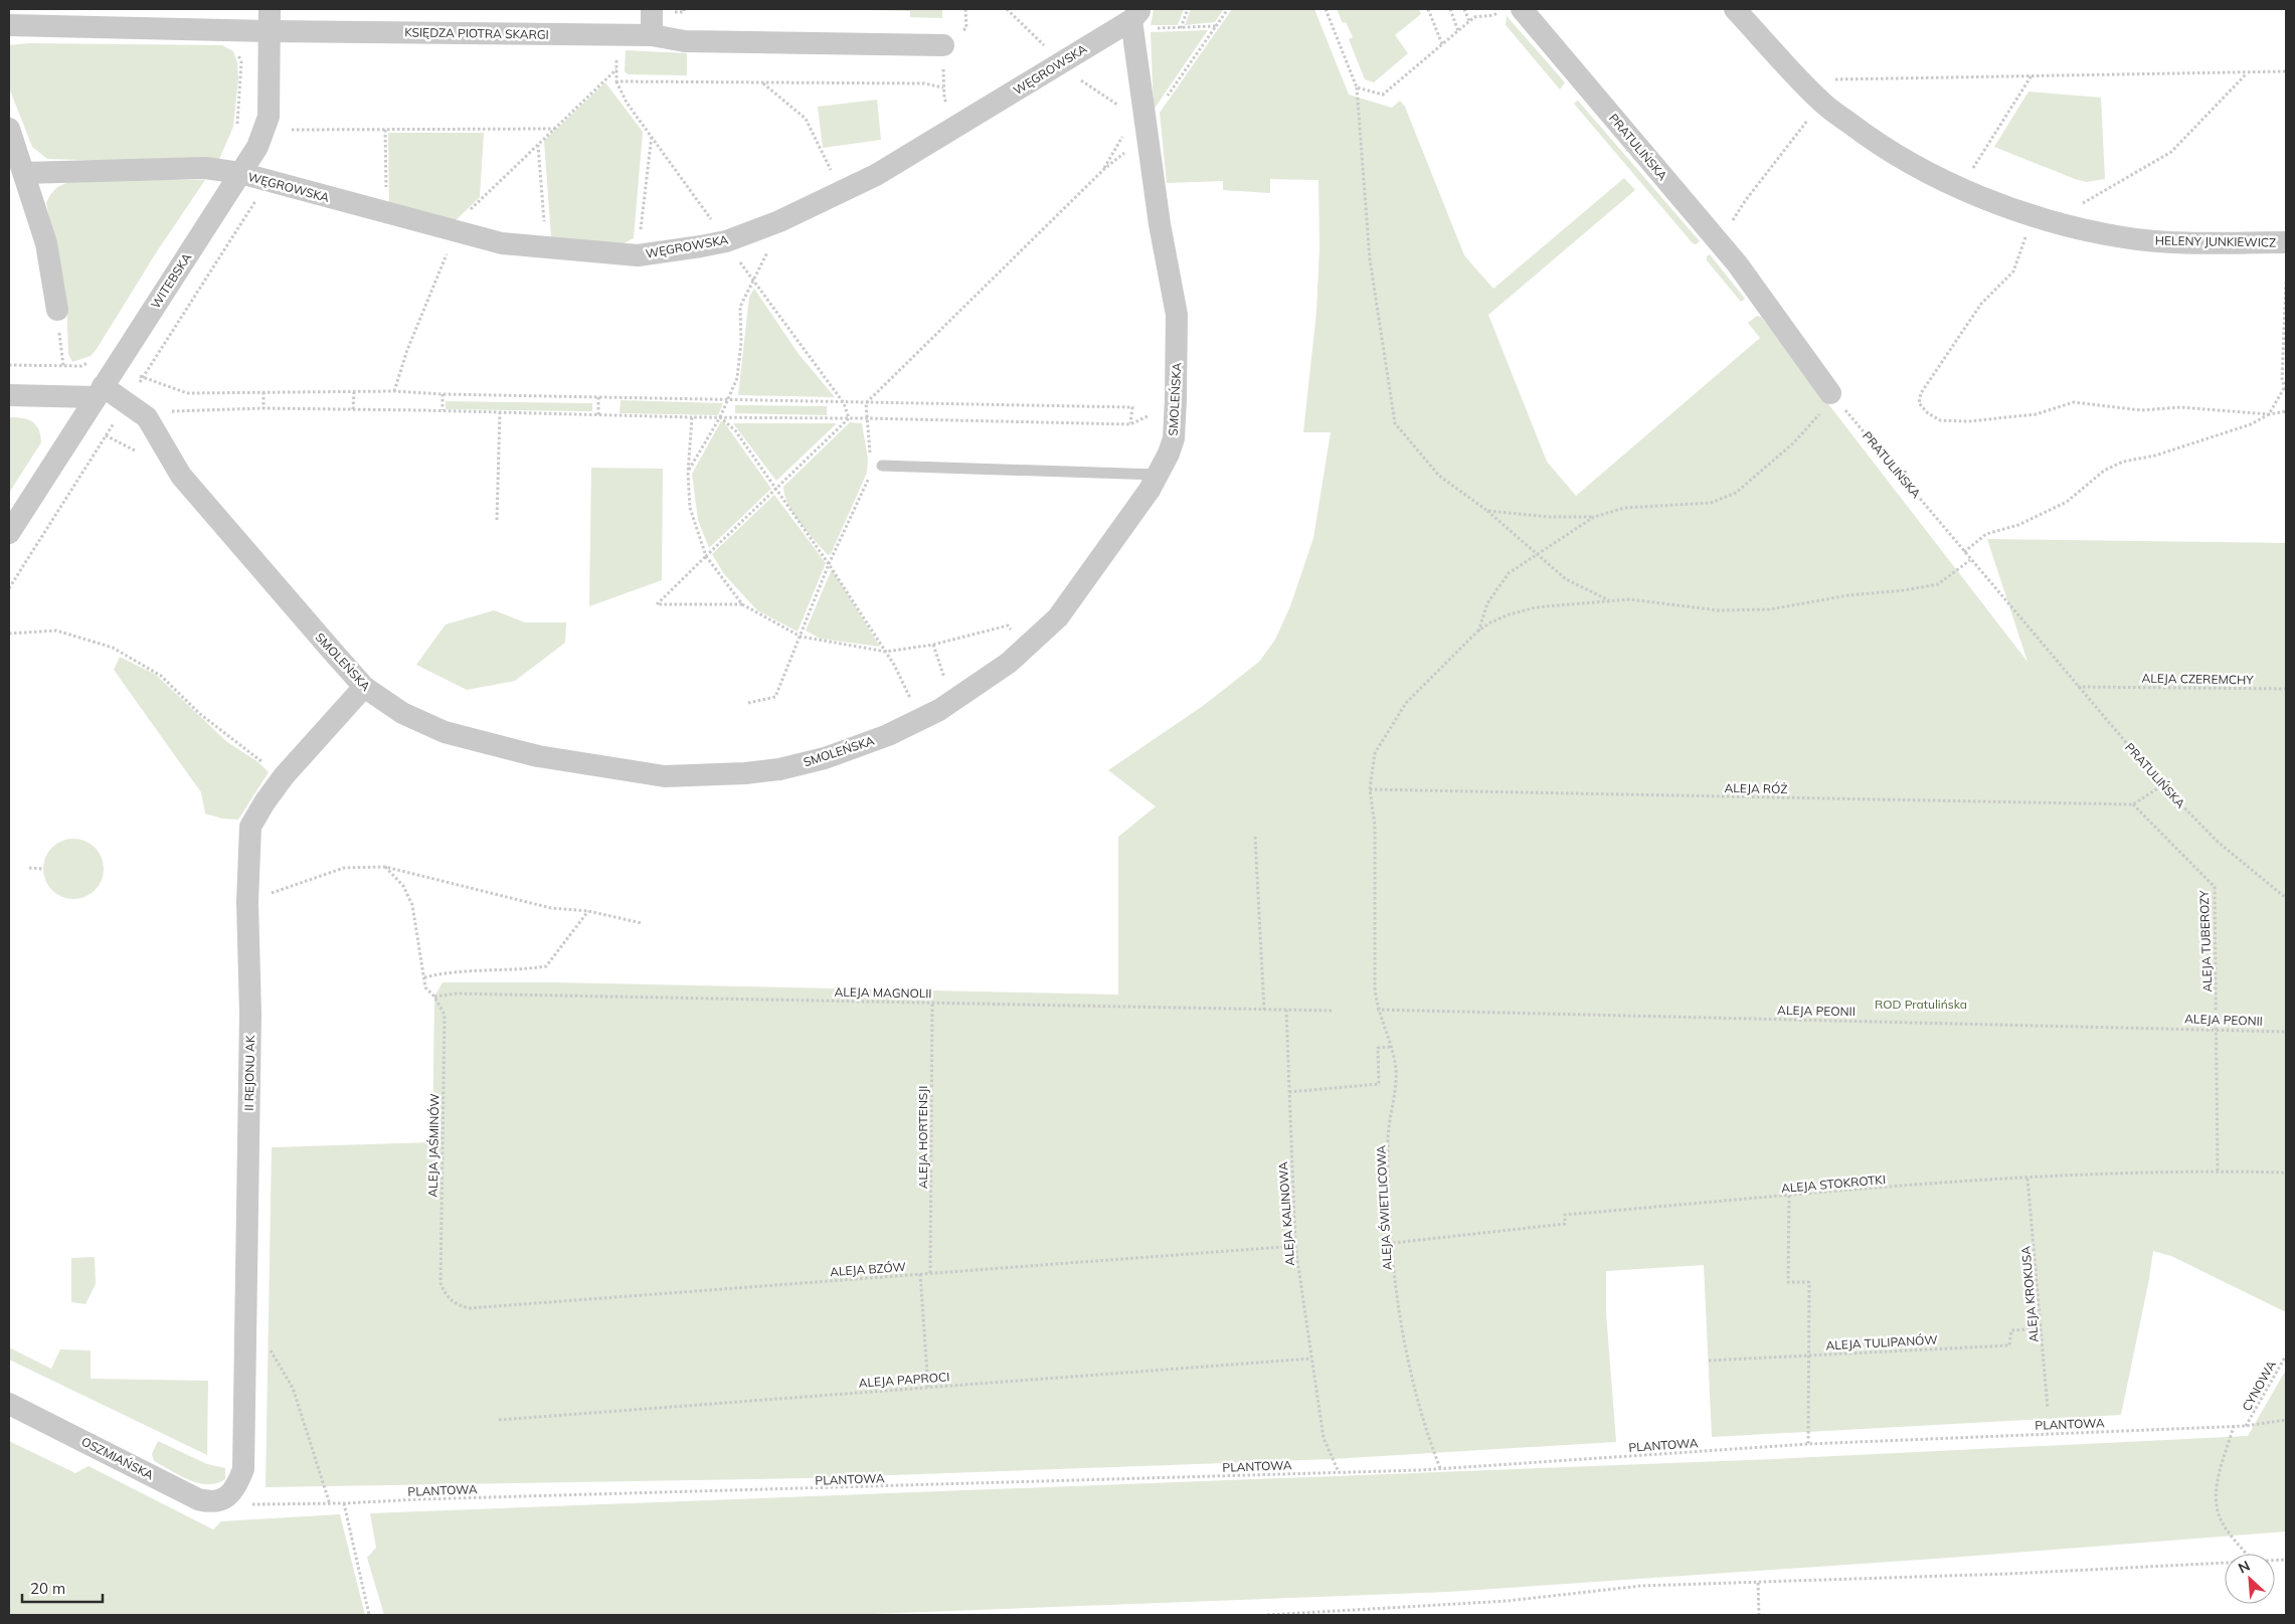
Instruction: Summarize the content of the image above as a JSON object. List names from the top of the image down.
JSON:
{
  "streets": {
    "street": [
      "KSIĘDZA PIOTRA SKARGI",
      "WĘGROWSKA",
      "PRATULIŃSKA",
      "HELENY JUNKIEWICZ",
      "WITEBSKA",
      "SMOLEŃSKA",
      "II REJONU AK",
      "OSZMIAŃSKA"
    ],
    "path": [
      "ALEJA CZEREMCHY",
      "ALEJA RÓŻ",
      "ALEJA TUBEROZY",
      "ALEJA MAGNOLII",
      "ALEJA PEONII",
      "ALEJA HORTENSJI",
      "ALEJA JAŚMINÓW",
      "ALEJA STOKROTKI",
      "ALEJA ŚWIETLICOWA",
      "ALEJA KALINOWA",
      "ALEJA BZÓW",
      "ALEJA KROKUSA",
      "ALEJA TULIPANÓW",
      "ALEJA PAPROCI",
      "CYNOWA",
      "PLANTOWA"
    ]
  },
  "crossings": [
    ["KSIĘDZA PIOTRA SKARGI", "WITEBSKA"],
    ["WĘGROWSKA", "WITEBSKA"],
    ["WĘGROWSKA", "SMOLEŃSKA"],
    ["PRATULIŃSKA", "ALEJA CZEREMCHY"],
    ["PRATULIŃSKA", "ALEJA RÓŻ"],
    ["WITEBSKA", "SMOLEŃSKA"],
    ["SMOLEŃSKA", "II REJONU AK"],
    ["ALEJA RÓŻ", "ALEJA TUBEROZY"],
    ["ALEJA RÓŻ", "ALEJA ŚWIETLICOWA"],
    ["ALEJA TUBEROZY", "ALEJA PEONII"],
    ["ALEJA TUBEROZY", "ALEJA STOKROTKI"],
    ["ALEJA MAGNOLII", "ALEJA HORTENSJI"],
    ["ALEJA MAGNOLII", "ALEJA JAŚMINÓW"],
    ["ALEJA MAGNOLII", "ALEJA KALINOWA"],
    ["ALEJA PEONII", "ALEJA ŚWIETLICOWA"],
    ["II REJONU AK", "PLANTOWA"],
    ["II REJONU AK", "OSZMIAŃSKA"],
    ["ALEJA HORTENSJI", "ALEJA BZÓW"],
    ["ALEJA JAŚMINÓW", "ALEJA BZÓW"],
    ["ALEJA STOKROTKI", "ALEJA ŚWIETLICOWA"],
    ["ALEJA STOKROTKI", "ALEJA KROKUSA"],
    ["ALEJA ŚWIETLICOWA", "PLANTOWA"],
    ["ALEJA KALINOWA", "ALEJA BZÓW"],
    ["ALEJA KALINOWA", "ALEJA PAPROCI"],
    ["ALEJA KALINOWA", "PLANTOWA"],
    ["ALEJA KROKUSA", "ALEJA TULIPANÓW"],
    ["CYNOWA", "PLANTOWA"],
    ["PLANTOWA", "OSZMIAŃSKA"]
  ],
  "parks": ["ROD Pratulińska"],
  "scale_bar": "20 m",
  "north": "top left"
}
